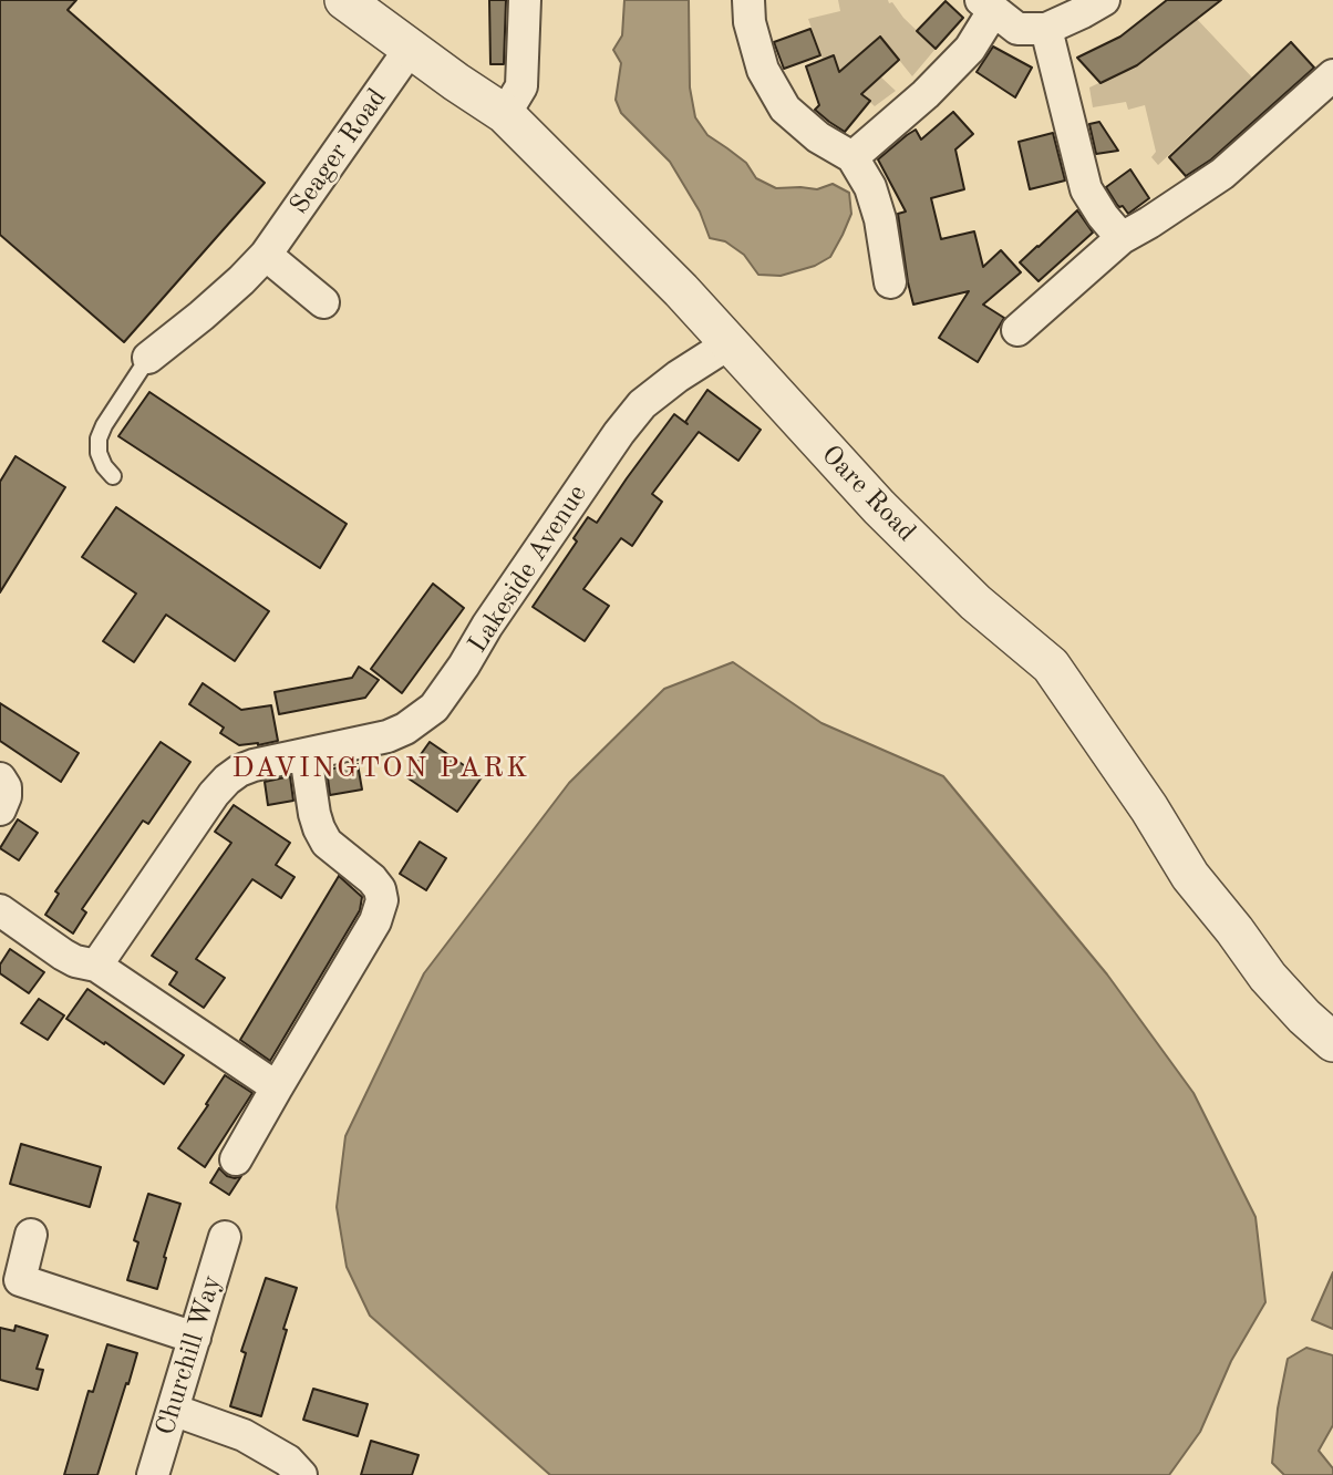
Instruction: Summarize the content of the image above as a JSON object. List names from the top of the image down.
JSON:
{
  "streets": {
    "street": [
      "Seager Road",
      "Oare Road",
      "Lakeside Avenue",
      "Churchill Way"
    ]
  },
  "crossings": [
    ["Seager Road", "Oare Road"],
    ["Oare Road", "Lakeside Avenue"]
  ],
  "districts": ["DAVINGTON PARK"]
}
